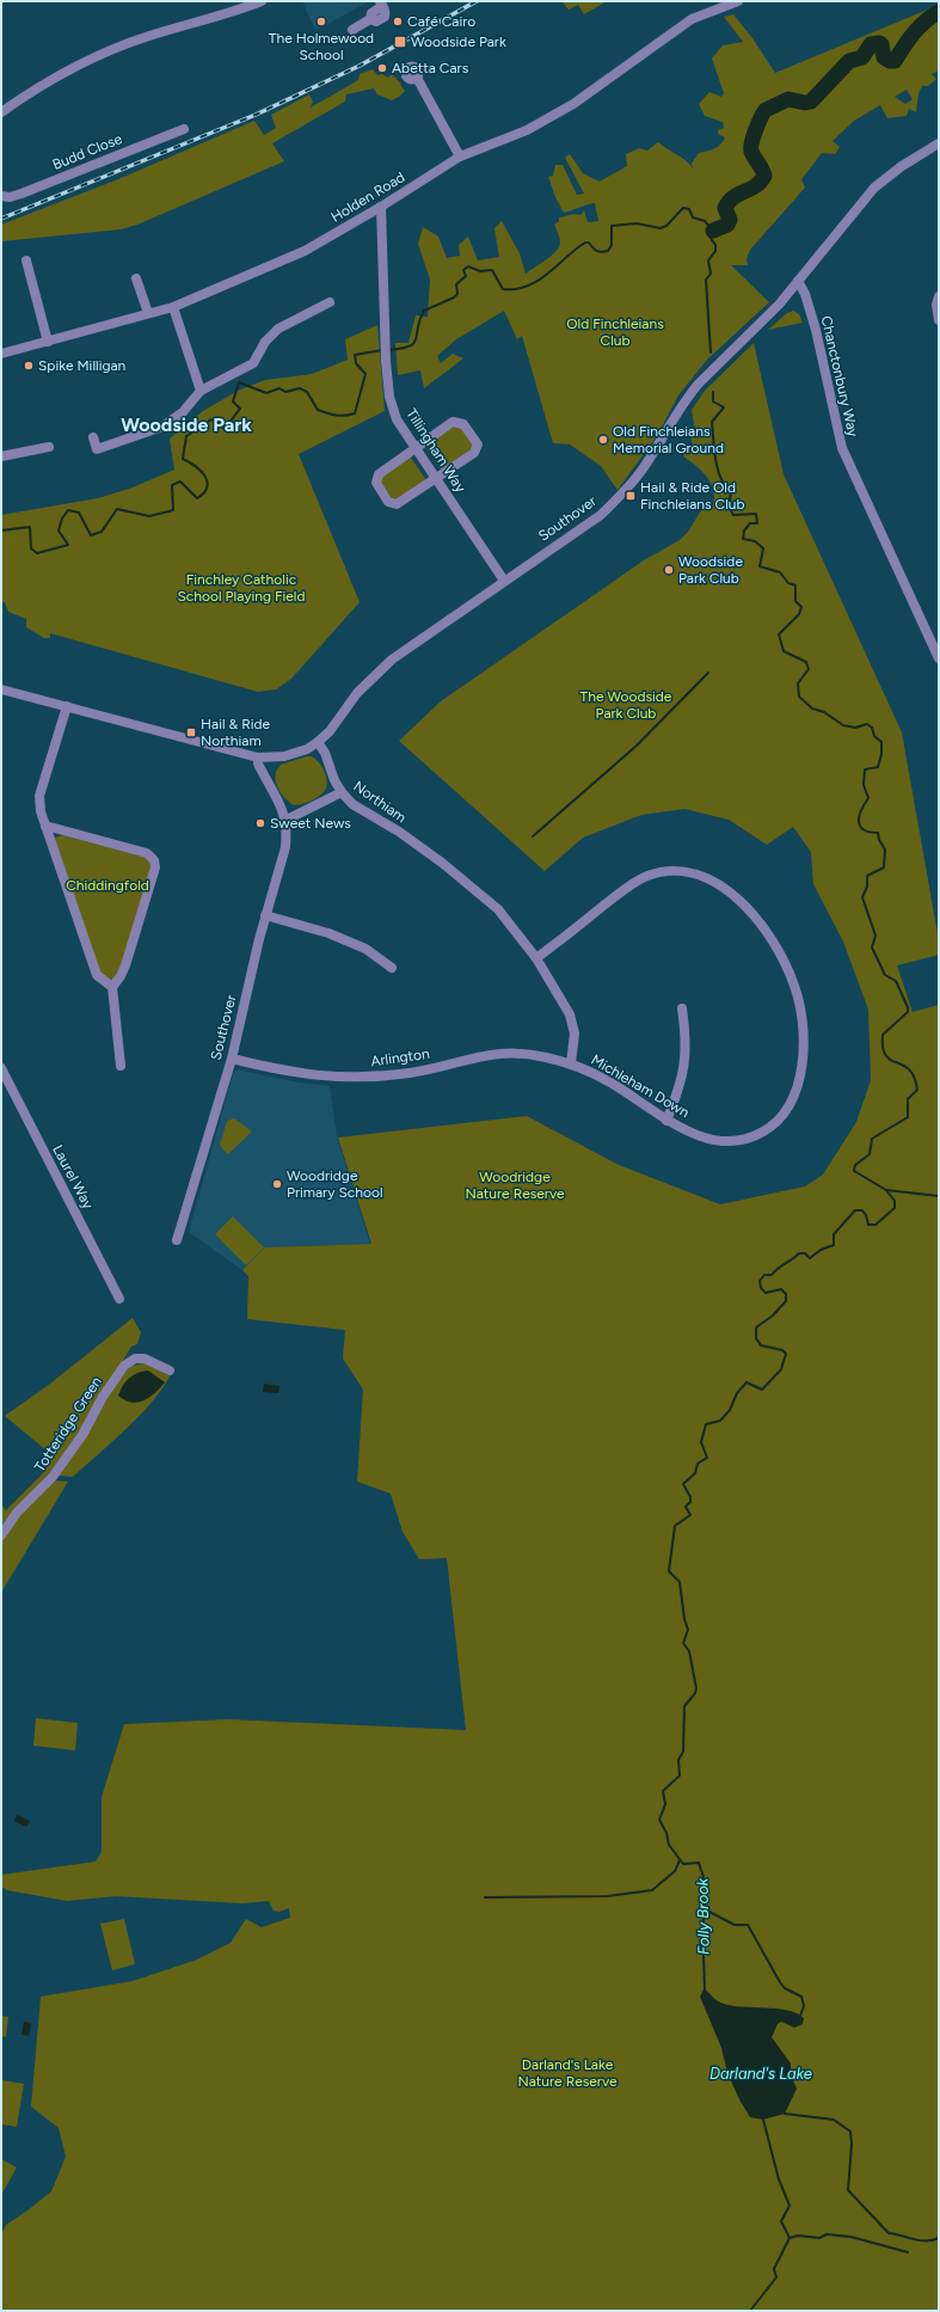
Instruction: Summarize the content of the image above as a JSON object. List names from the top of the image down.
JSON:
{
  "streets": {
    "street": [
      "Budd Close",
      "Holden Road",
      "Chanctonbury Way",
      "Tillingham Way",
      "Southover",
      "Northiam",
      "Arlington",
      "Michleham Down",
      "Laurel Way",
      "Totteridge Green"
    ]
  },
  "crossings": [
    ["Holden Road", "Tillingham Way"],
    ["Chanctonbury Way", "Southover"],
    ["Tillingham Way", "Southover"],
    ["Southover", "Northiam"],
    ["Southover", "Arlington"],
    ["Northiam", "Arlington"],
    ["Northiam", "Michleham Down"],
    ["Arlington", "Michleham Down"]
  ],
  "districts": ["Woodside Park"],
  "water": ["Folly Brook", "Darland's Lake"],
  "parks": [
    "Old Finchleians Club",
    "Finchley Catholic School Playing Field",
    "The Woodside Park Club",
    "Chiddingfold",
    "Woodridge Nature Reserve",
    "Darland's Lake Nature Reserve"
  ],
  "places": {
    "other": [
      "The Holmewood School",
      "Café Cairo",
      "Abetta Cars",
      "Spike Milligan",
      "Old Finchleians Memorial Ground",
      "Woodside Park Club",
      "Sweet News",
      "Woodridge Primary School"
    ],
    "transit": ["Woodside Park", "Hail & Ride Old Finchleians Club", "Hail & Ride Northiam"]
  }
}
